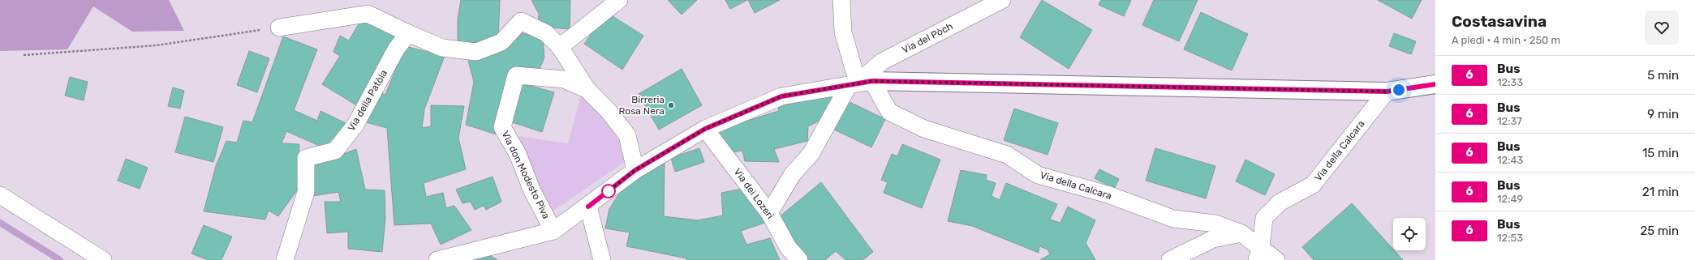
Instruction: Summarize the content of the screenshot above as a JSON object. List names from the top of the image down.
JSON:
{
  "streets": {
    "street": [
      "Via del Pòch",
      "Via della Patòla",
      "Via della Calcara",
      "Via don Modesto Piva",
      "Via dei Lozeri"
    ]
  },
  "crossings": [
    ["Via del Pòch", "Via della Calcara"]
  ],
  "places": ["Birreria Rosa Nera"],
  "lines": ["bus line 6"],
  "page": {
    "heading": ["Costasavina", "A piedi · 4 min · 250 m"],
    "list": [
      {
        "mark": "6",
        "name": "Bus",
        "note": "12:33",
        "value": "5 min"
      },
      {
        "mark": "6",
        "name": "Bus",
        "note": "12:37",
        "value": "9 min"
      },
      {
        "mark": "6",
        "name": "Bus",
        "note": "12:43",
        "value": "15 min"
      },
      {
        "mark": "6",
        "name": "Bus",
        "note": "12:49",
        "value": "21 min"
      },
      {
        "mark": "6",
        "name": "Bus",
        "note": "12:53",
        "value": "25 min"
      }
    ]
  }
}
